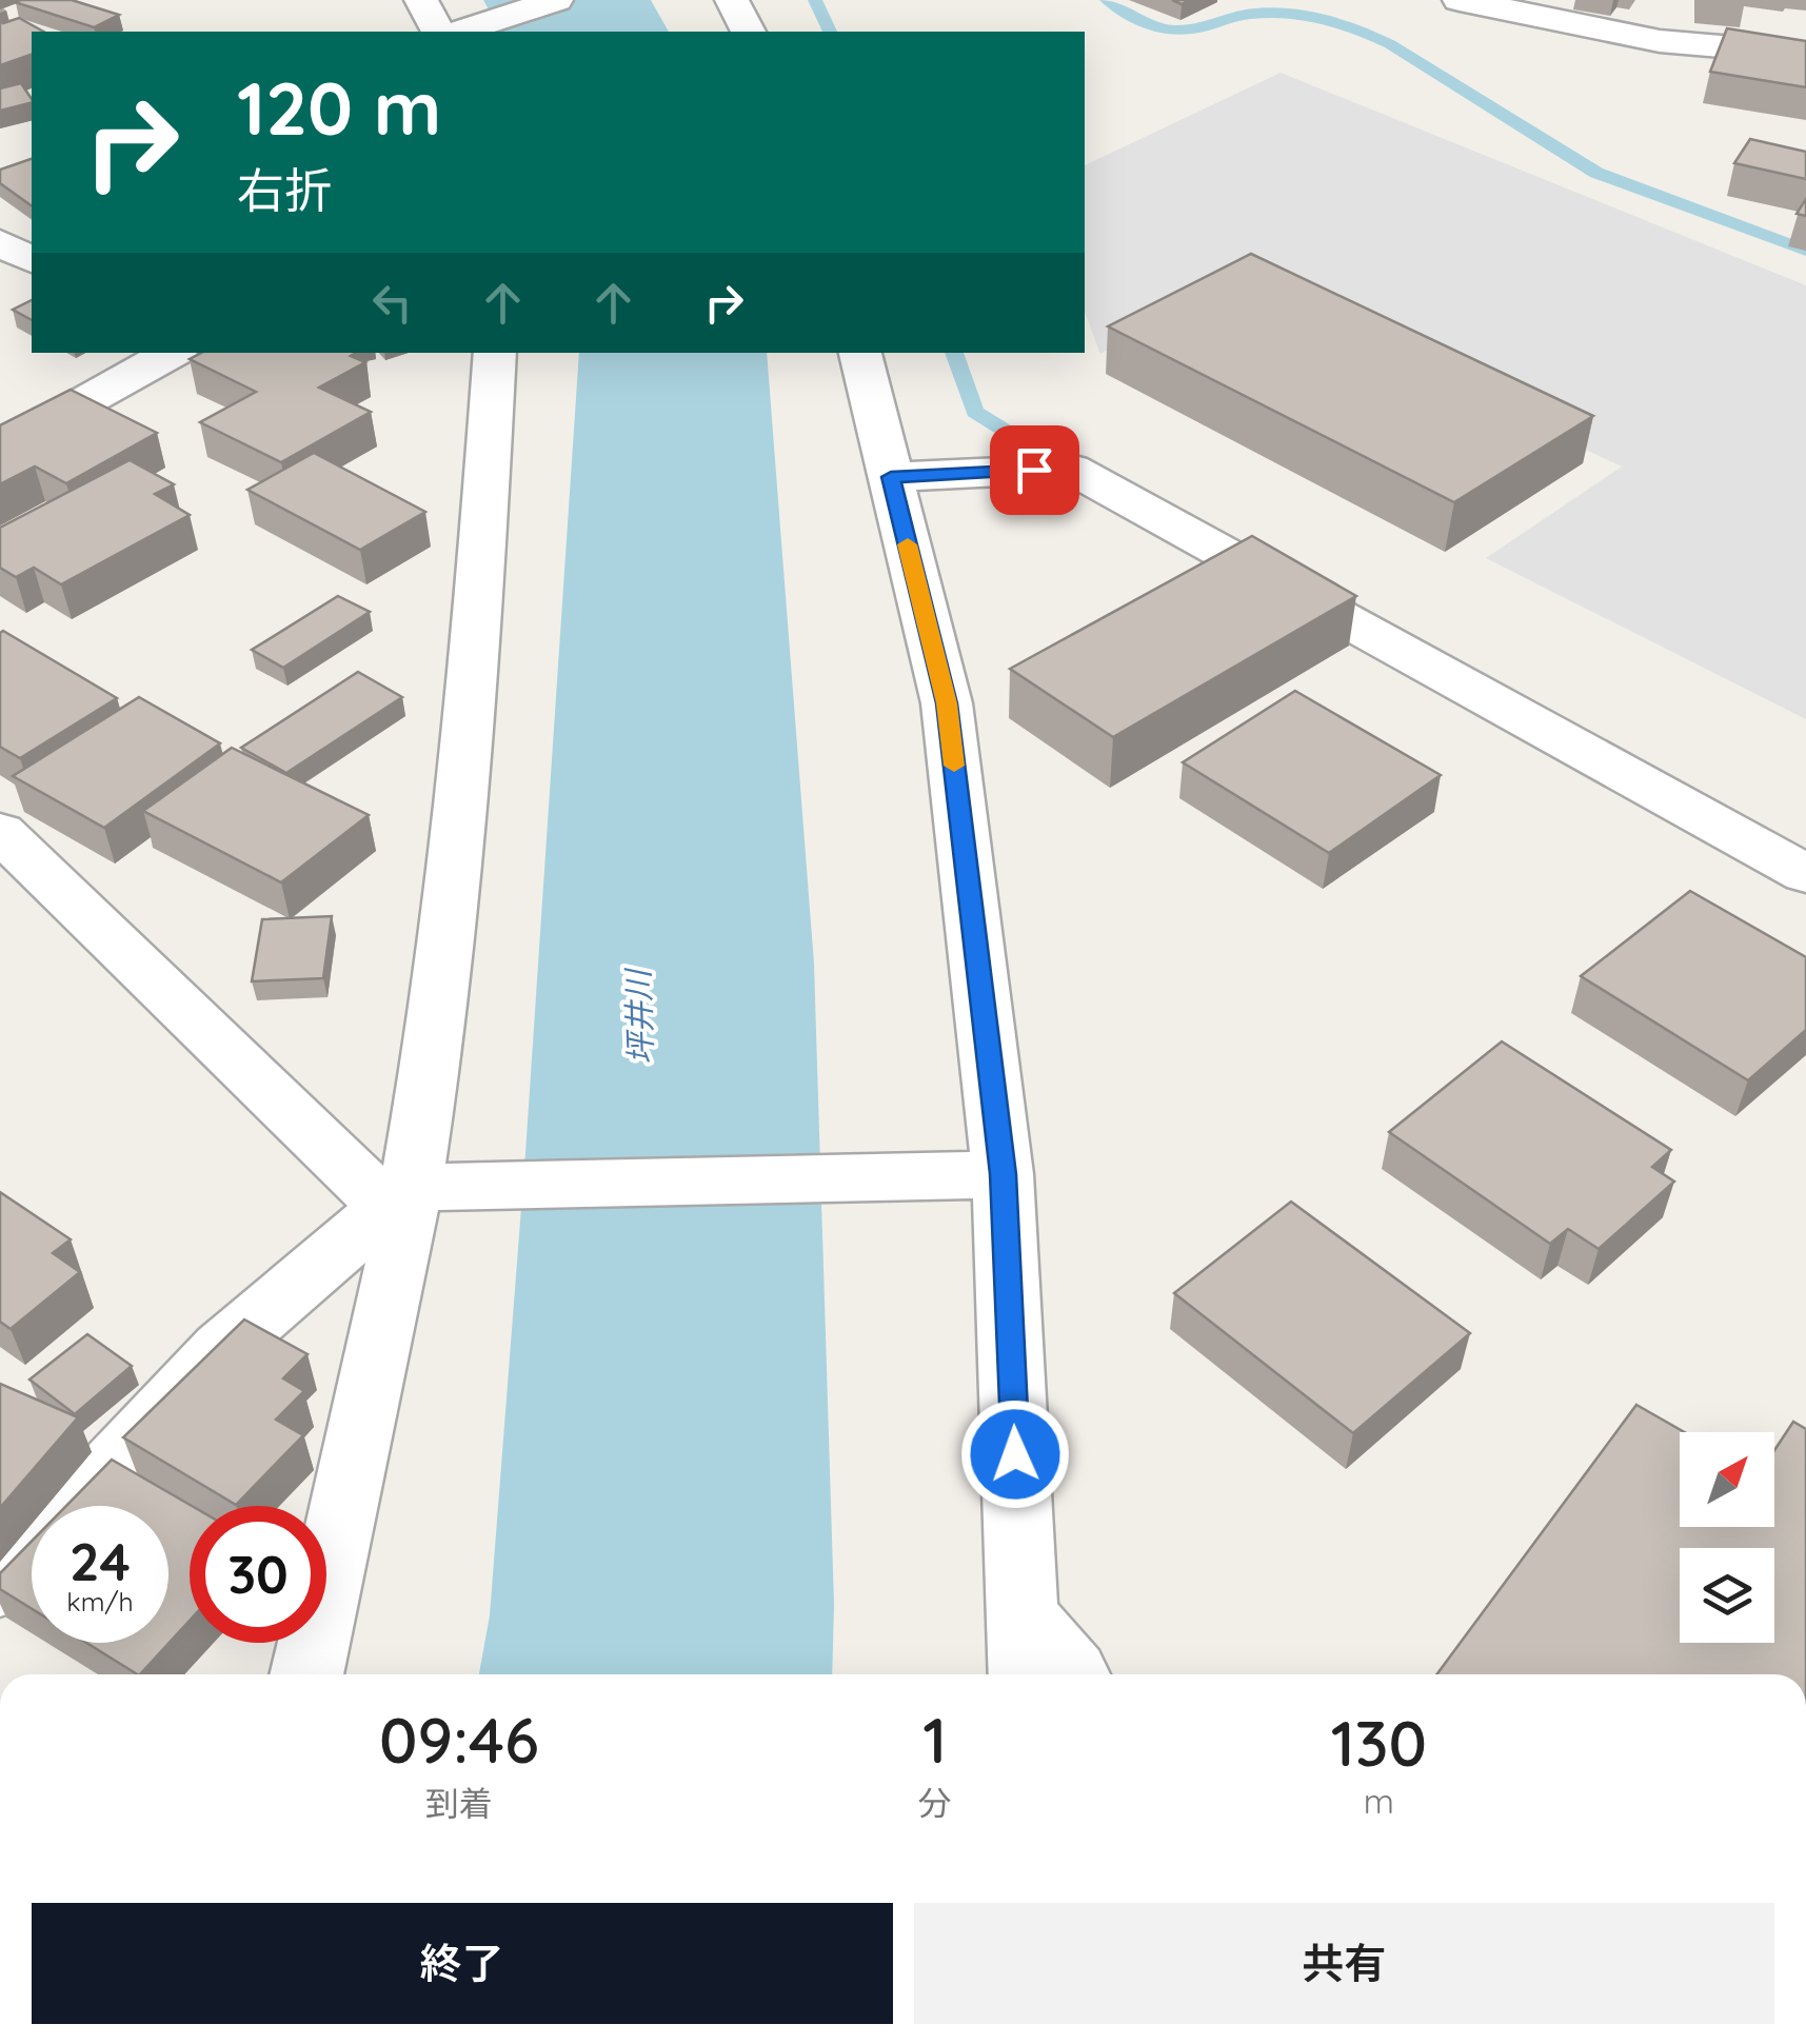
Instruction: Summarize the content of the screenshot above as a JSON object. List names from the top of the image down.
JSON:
{
  "water": ["坪井川"],
  "north": "top right",
  "page": {
    "turn": ["120 m", "右折"],
    "speed": "24 km/h",
    "limit": "30",
    "eta": [
      "09:46",
      "到着",
      "1",
      "分",
      "130",
      "m"
    ],
    "buttons": ["終了", "共有"]
  }
}
